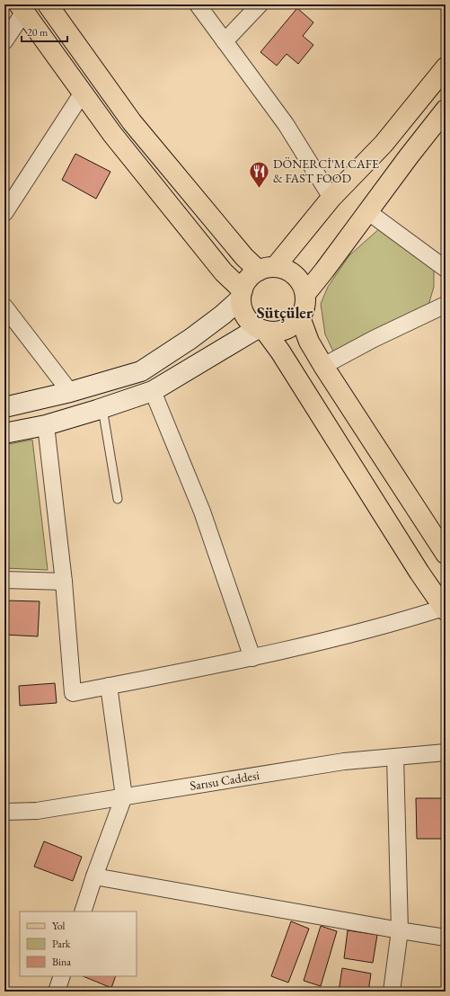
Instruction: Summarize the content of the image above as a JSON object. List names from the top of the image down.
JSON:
{
  "streets": {
    "street": ["Sarısu Caddesi"]
  },
  "districts": ["Sütçüler"],
  "places": {
    "restaurant": ["DÖNERCİ'M CAFE & FAST FOOD"]
  },
  "legend": ["Yol", "Park", "Bina"],
  "scale_bar": "20 m"
}
